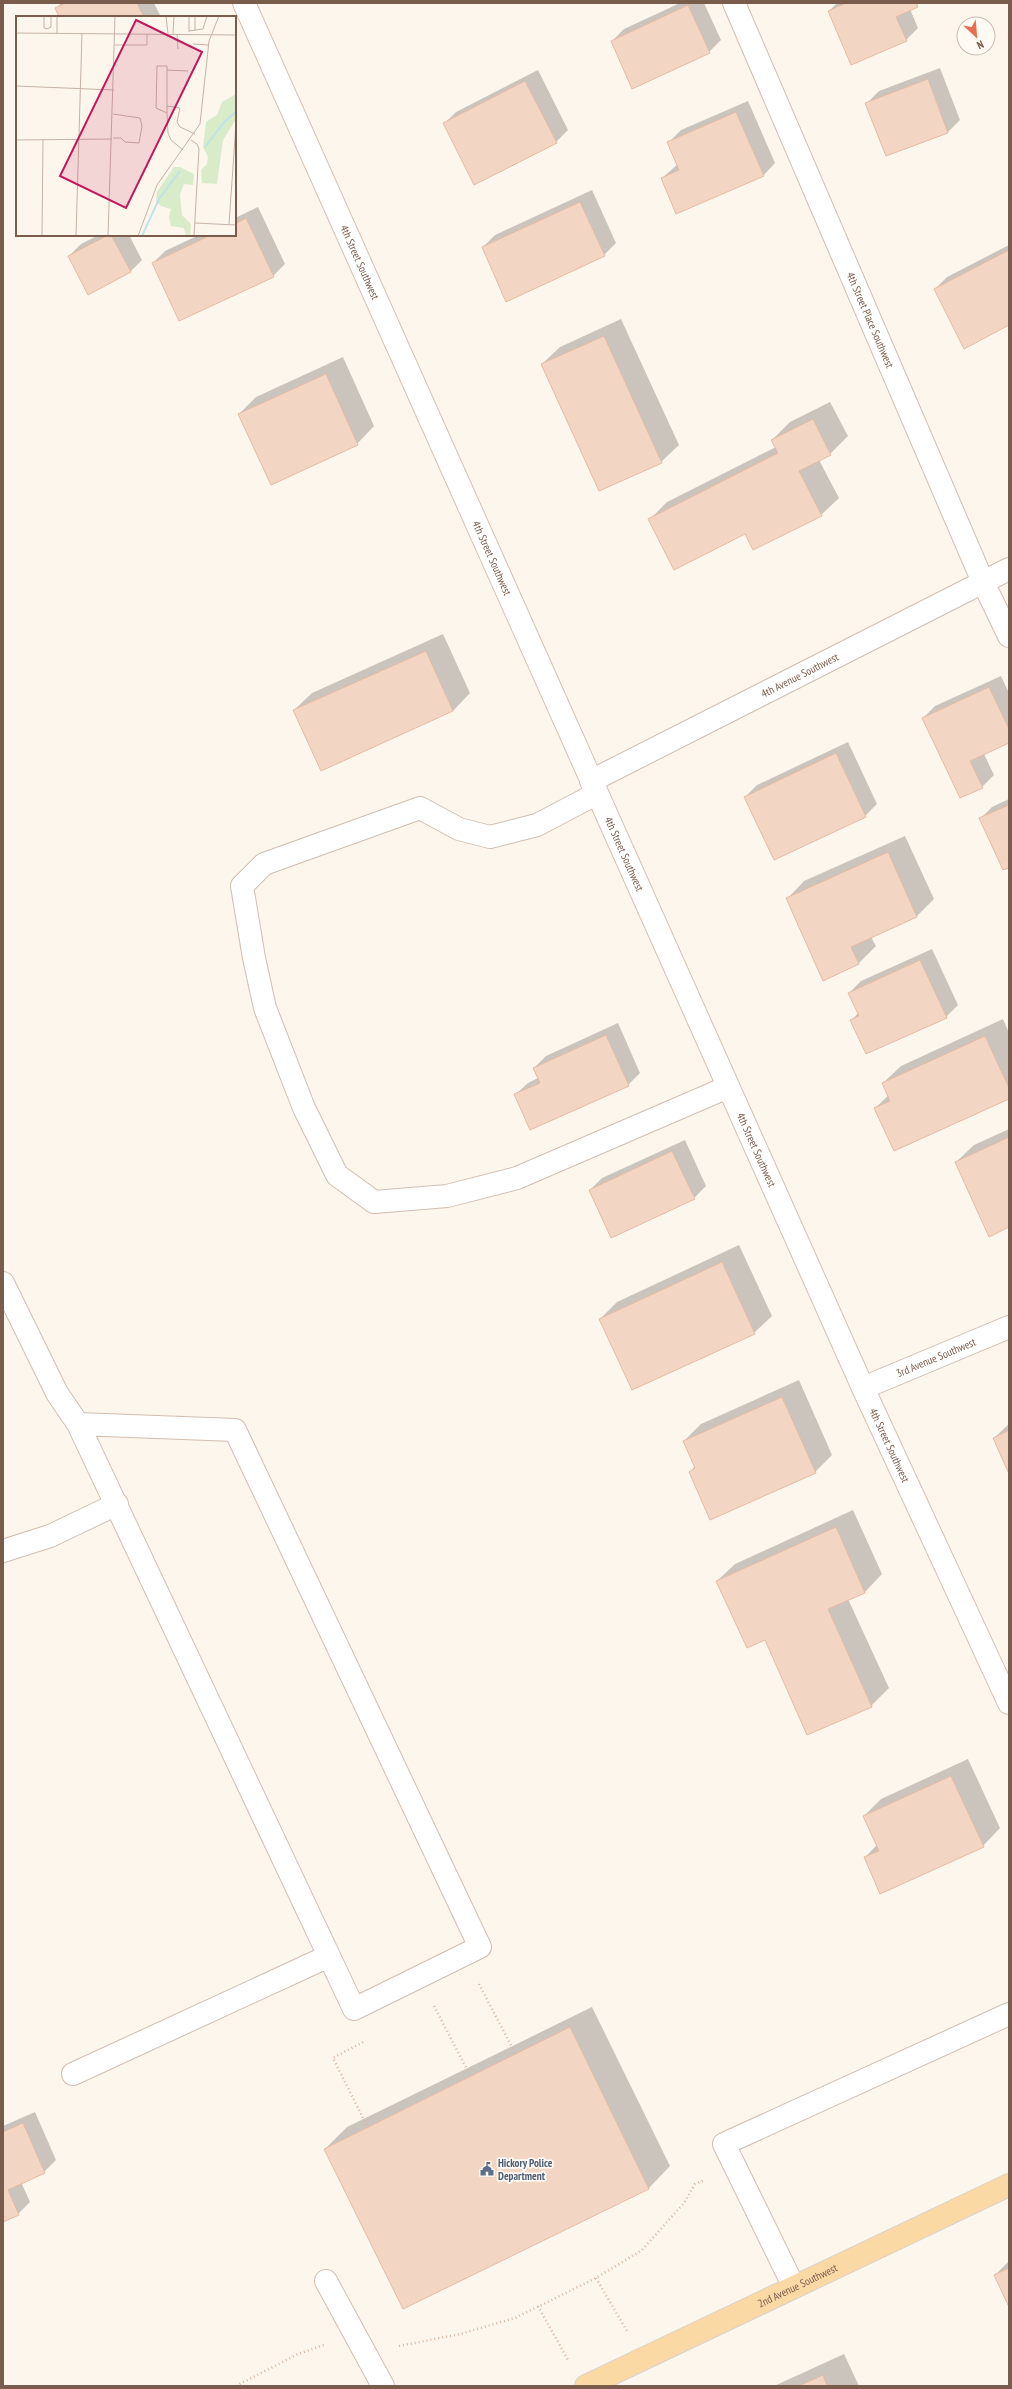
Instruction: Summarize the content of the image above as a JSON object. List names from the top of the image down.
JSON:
{
  "streets": {
    "main road": [
      "4th Street Southwest",
      "4th Street Place Southwest",
      "4th Avenue Southwest",
      "3rd Avenue Southwest",
      "2nd Avenue Southwest"
    ]
  },
  "crossings": [
    ["4th Street Southwest", "4th Avenue Southwest"],
    ["4th Street Southwest", "3rd Avenue Southwest"],
    ["4th Street Place Southwest", "4th Avenue Southwest"]
  ],
  "places": {
    "public building": ["Hickory Police Department"]
  },
  "north": "bottom right"
}
